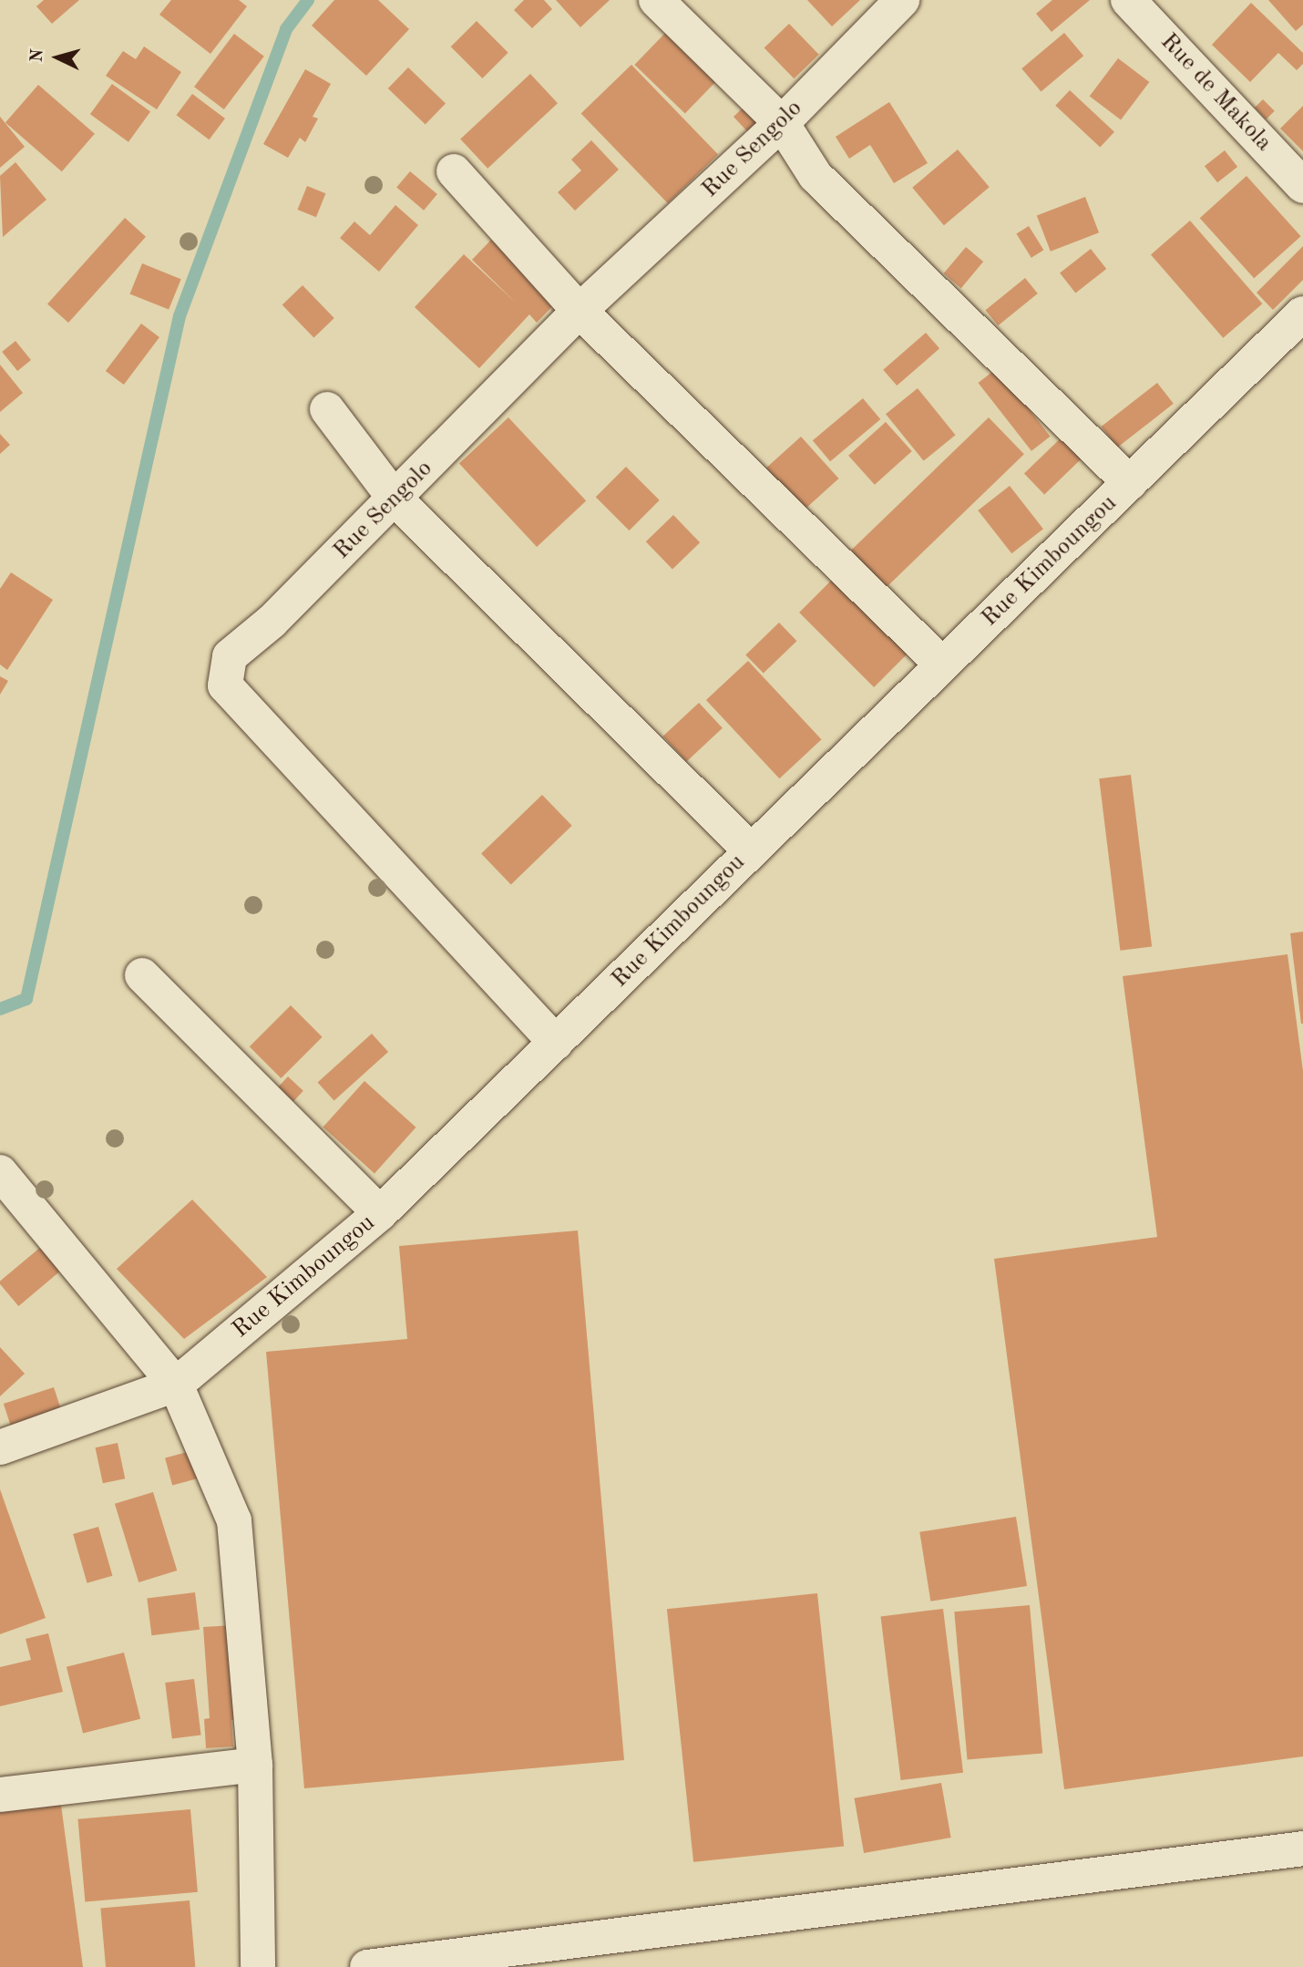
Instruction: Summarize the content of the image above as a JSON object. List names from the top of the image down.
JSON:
{
  "streets": {
    "street": ["Rue de Makola", "Rue Sengolo", "Rue Kimboungou"]
  },
  "crossings": [
    ["Rue Sengolo", "Rue Kimboungou"]
  ],
  "north": "left"
}
